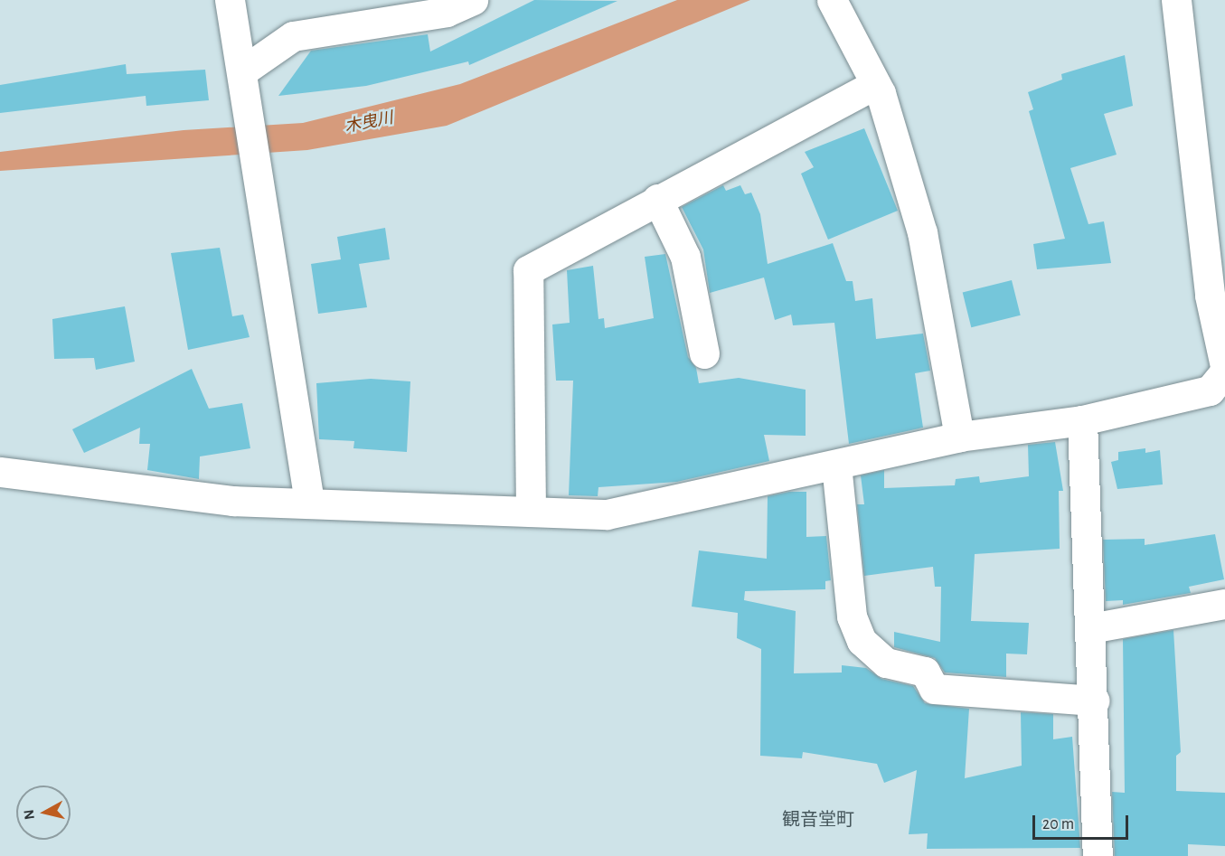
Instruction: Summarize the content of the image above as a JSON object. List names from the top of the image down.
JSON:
{
  "districts": ["観音堂町"],
  "water": ["木曳川"],
  "scale_bar": "20 m",
  "north": "left"
}
